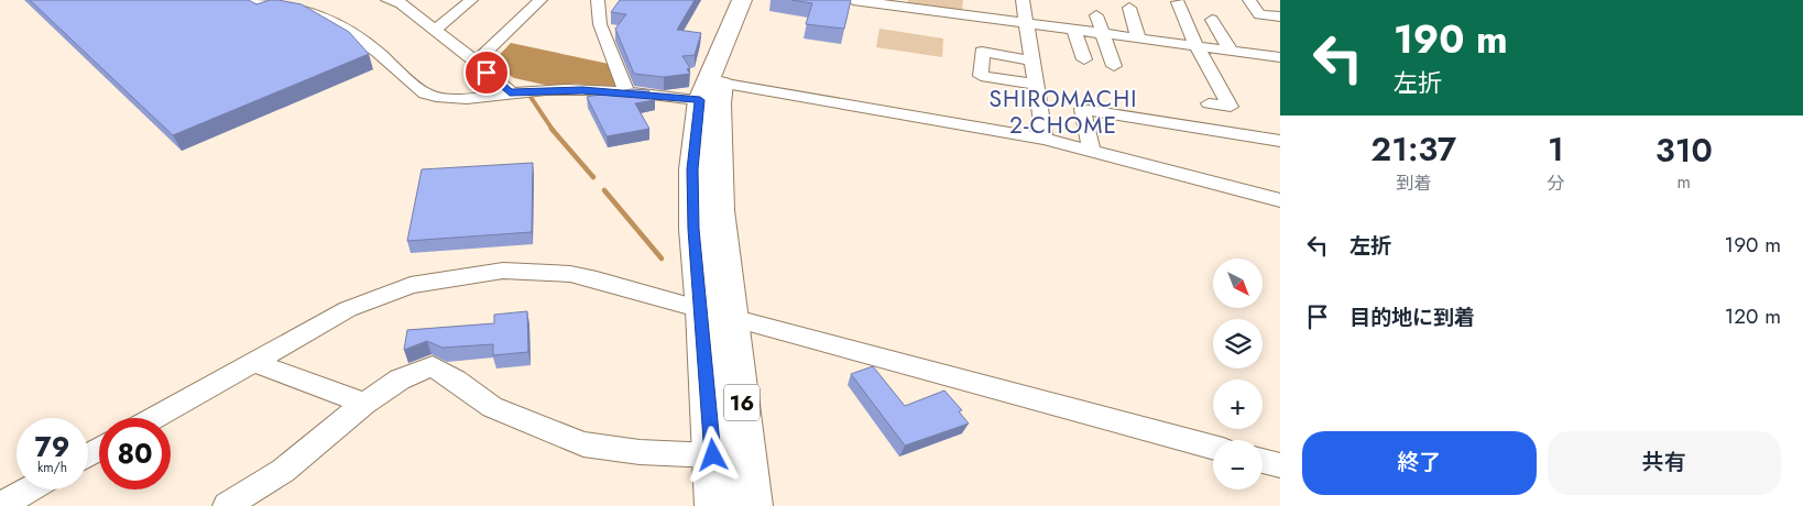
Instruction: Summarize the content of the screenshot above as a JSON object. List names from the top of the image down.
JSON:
{
  "streets": {
    "highway": ["16"]
  },
  "districts": ["SHIROMACHI 2-CHOME"],
  "north": "bottom right",
  "page": {
    "turn": ["190 m", "左折"],
    "eta": [
      "21:37",
      "到着",
      "1",
      "分",
      "310",
      "m"
    ],
    "list": [
      {
        "name": "左折",
        "value": "190 m"
      },
      {
        "name": "目的地に到着",
        "value": "120 m"
      }
    ],
    "map_buttons": ["+", "−"],
    "speed": "79 km/h",
    "limit": "80",
    "buttons": ["終了", "共有"]
  }
}
